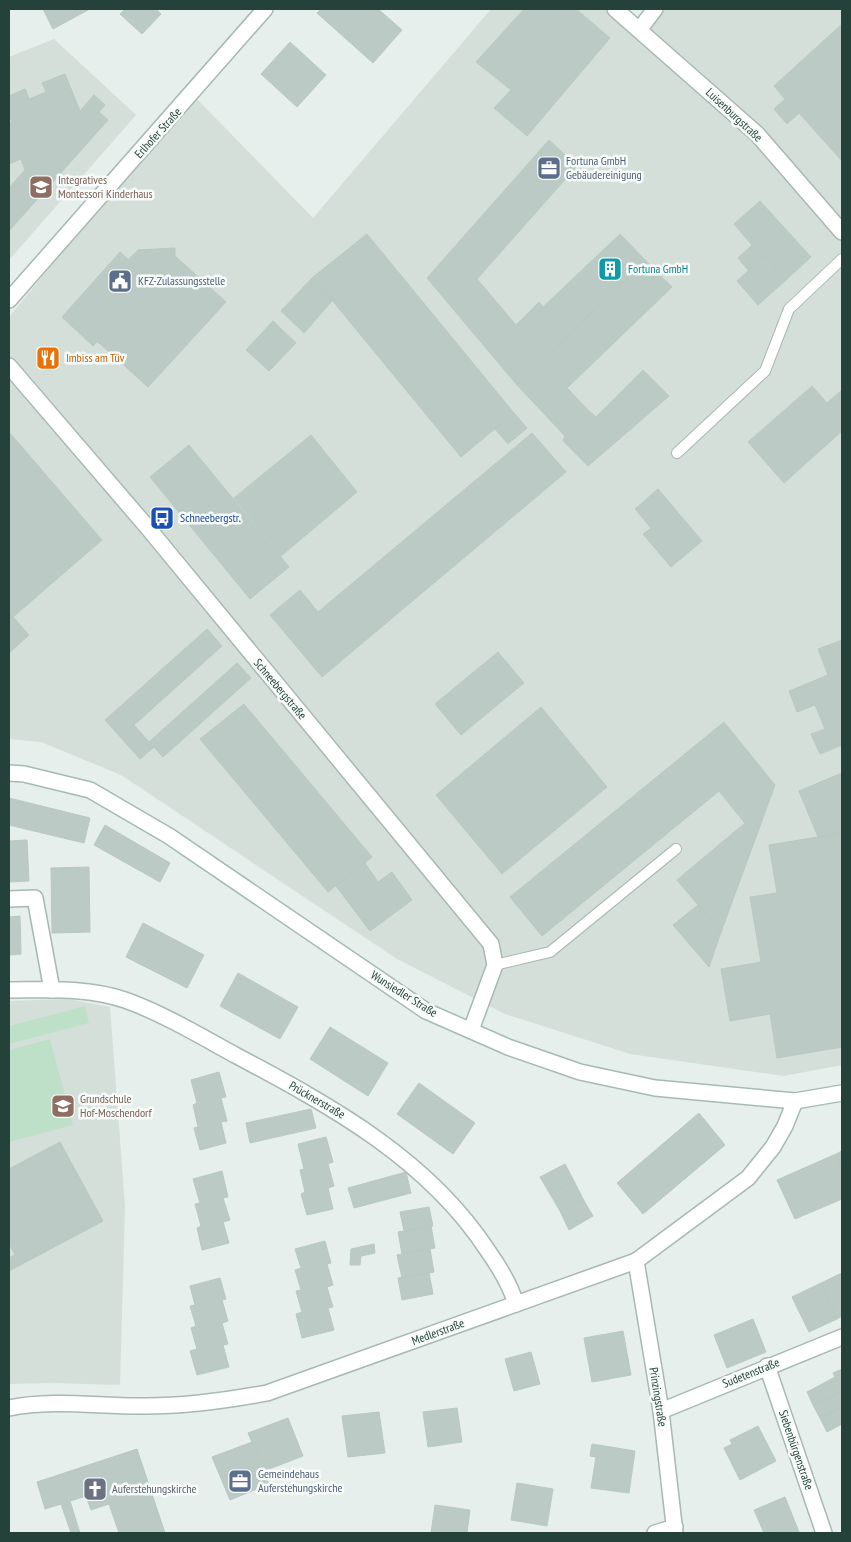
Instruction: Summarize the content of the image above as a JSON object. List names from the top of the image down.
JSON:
{
  "streets": {
    "street": [
      "Luisenburgstraße",
      "Erlhofer Straße",
      "Schneebergstraße",
      "Wunsiedler Straße",
      "Prücknerstraße",
      "Medlerstraße",
      "Sudetenstraße",
      "Prinzingstraße",
      "Siebenbürgenstraße"
    ]
  },
  "crossings": [
    ["Wunsiedler Straße", "Medlerstraße"],
    ["Prücknerstraße", "Medlerstraße"],
    ["Medlerstraße", "Prinzingstraße"],
    ["Sudetenstraße", "Prinzingstraße"],
    ["Sudetenstraße", "Siebenbürgenstraße"]
  ],
  "places": {
    "office": ["Fortuna GmbH Gebäudereinigung", "Gemeindehaus Auferstehungskirche"],
    "school or university": ["Integratives Montessori Kinderhaus", "Grundschule Hof-Moschendorf"],
    "building": ["Fortuna GmbH"],
    "public building": ["KFZ-Zulassungsstelle"],
    "restaurant": ["Imbiss am Tüv"],
    "bus stop": ["Schneebergstr."],
    "church": ["Auferstehungskirche"]
  }
}
